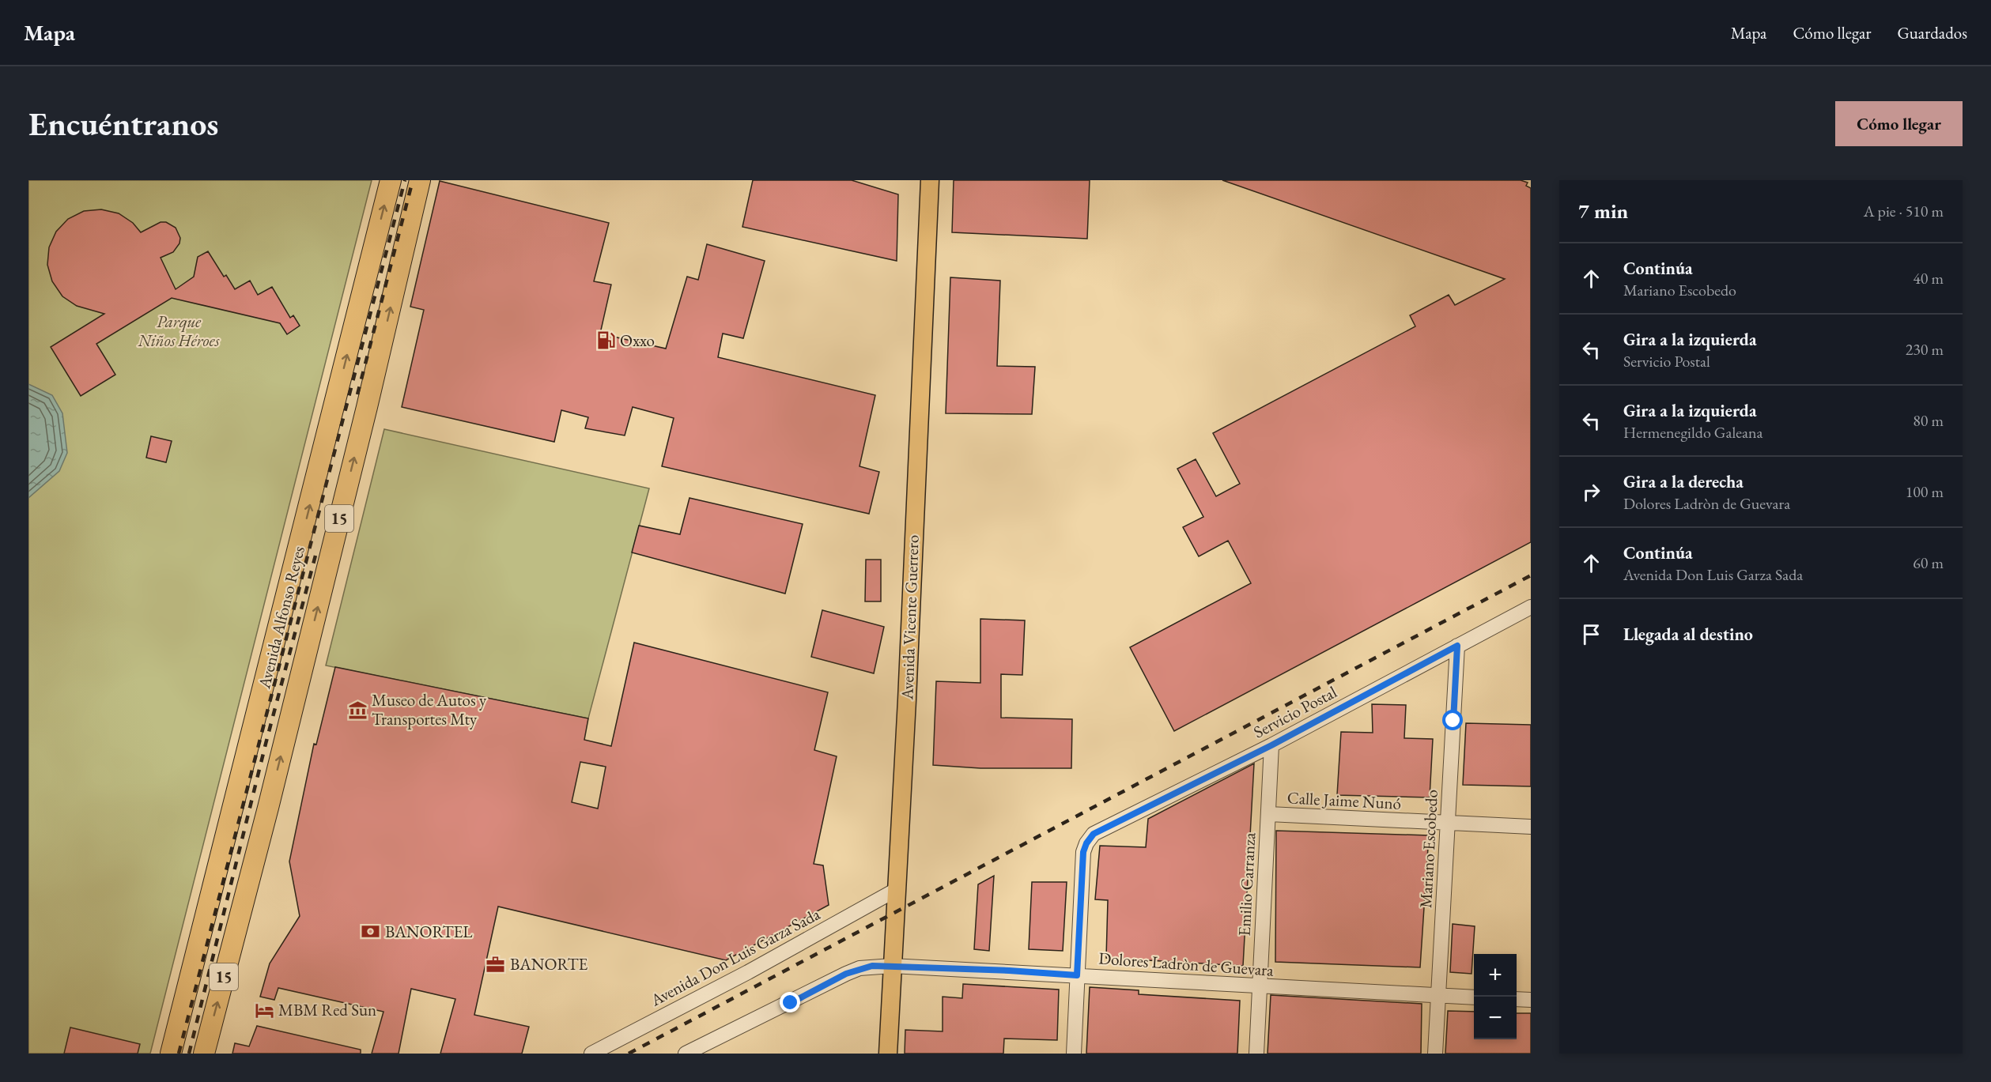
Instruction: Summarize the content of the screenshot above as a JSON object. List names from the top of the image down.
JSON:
{
  "streets": {
    "highway": ["15", "Avenida Alfonso Reyes"],
    "main road": ["Avenida Vicente Guerrero"],
    "street": [
      "Servicio Postal",
      "Calle Jaime Nunó",
      "Mariano Escobedo",
      "Emilio Carranza",
      "Avenida Don Luis Garza Sada",
      "Dolores Ladròn de Guevara"
    ]
  },
  "crossings": [
    ["Avenida Vicente Guerrero", "Avenida Don Luis Garza Sada"],
    ["Avenida Vicente Guerrero", "Dolores Ladròn de Guevara"],
    ["Servicio Postal", "Mariano Escobedo"],
    ["Servicio Postal", "Emilio Carranza"],
    ["Servicio Postal", "Dolores Ladròn de Guevara"],
    ["Calle Jaime Nunó", "Mariano Escobedo"],
    ["Calle Jaime Nunó", "Emilio Carranza"],
    ["Mariano Escobedo", "Dolores Ladròn de Guevara"],
    ["Emilio Carranza", "Dolores Ladròn de Guevara"]
  ],
  "parks": ["Parque Niños Héroes"],
  "places": {
    "fuel station": ["Oxxo"],
    "museum": ["Museo de Autos y Transportes Mty"],
    "bank": ["BANORTEL"],
    "office": ["BANORTE"],
    "hotel": ["MBM Red Sun"]
  },
  "page": {
    "header": "Mapa",
    "nav": ["Mapa", "Cómo llegar", "Guardados"],
    "buttons": "Cómo llegar",
    "title": "Encuéntranos",
    "heading": ["7 min", "A pie · 510 m"],
    "list": [
      ["Continúa", "Mariano Escobedo", "40 m"],
      ["Gira a la izquierda", "Servicio Postal", "230 m"],
      ["Gira a la izquierda", "Hermenegildo Galeana", "80 m"],
      ["Gira a la derecha", "Dolores Ladròn de Guevara", "100 m"],
      ["Continúa", "Avenida Don Luis Garza Sada", "60 m"],
      "Llegada al destino"
    ],
    "map_buttons": ["+", "−"]
  }
}
